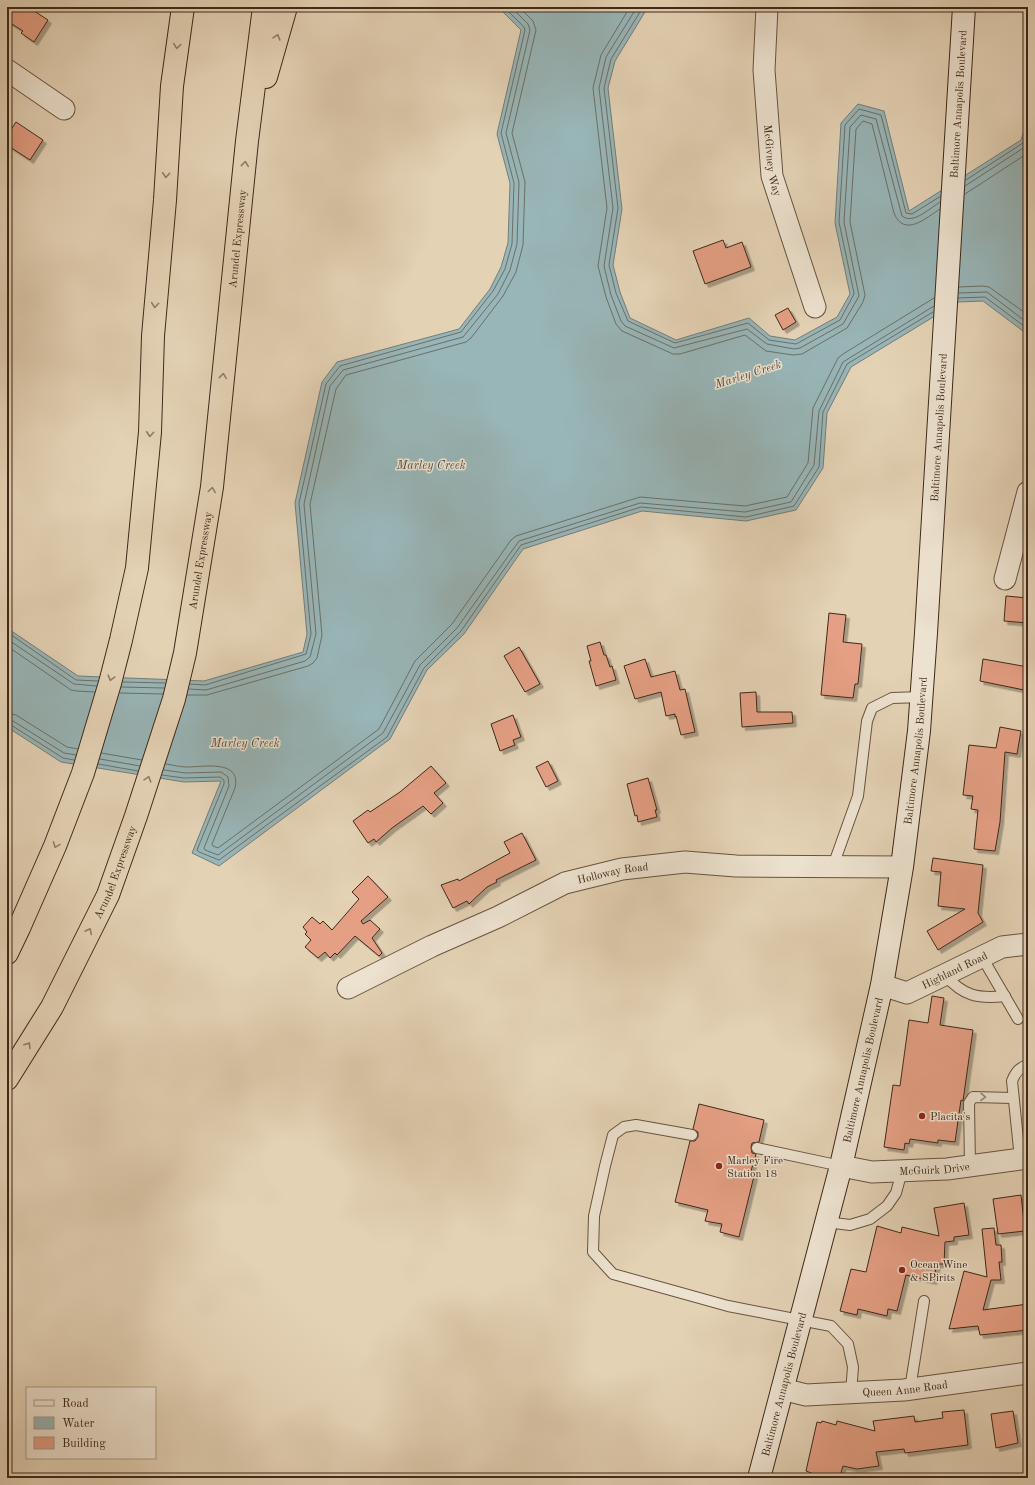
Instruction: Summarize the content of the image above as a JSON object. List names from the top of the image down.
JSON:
{
  "streets": {
    "highway": ["Arundel Expressway"],
    "main road": ["Baltimore Annapolis Boulevard"],
    "street": [
      "McGivney Way",
      "Holloway Road",
      "Highland Road",
      "McGuirk Drive",
      "Queen Anne Road"
    ]
  },
  "crossings": [
    ["Baltimore Annapolis Boulevard", "Holloway Road"],
    ["Baltimore Annapolis Boulevard", "Highland Road"],
    ["Baltimore Annapolis Boulevard", "McGuirk Drive"],
    ["Baltimore Annapolis Boulevard", "Queen Anne Road"]
  ],
  "water": ["Marley Creek"],
  "places": ["Placita's", "Marley Fire Station 18", "Ocean Wine & SPirits"],
  "legend": ["Road", "Water", "Building"]
}
